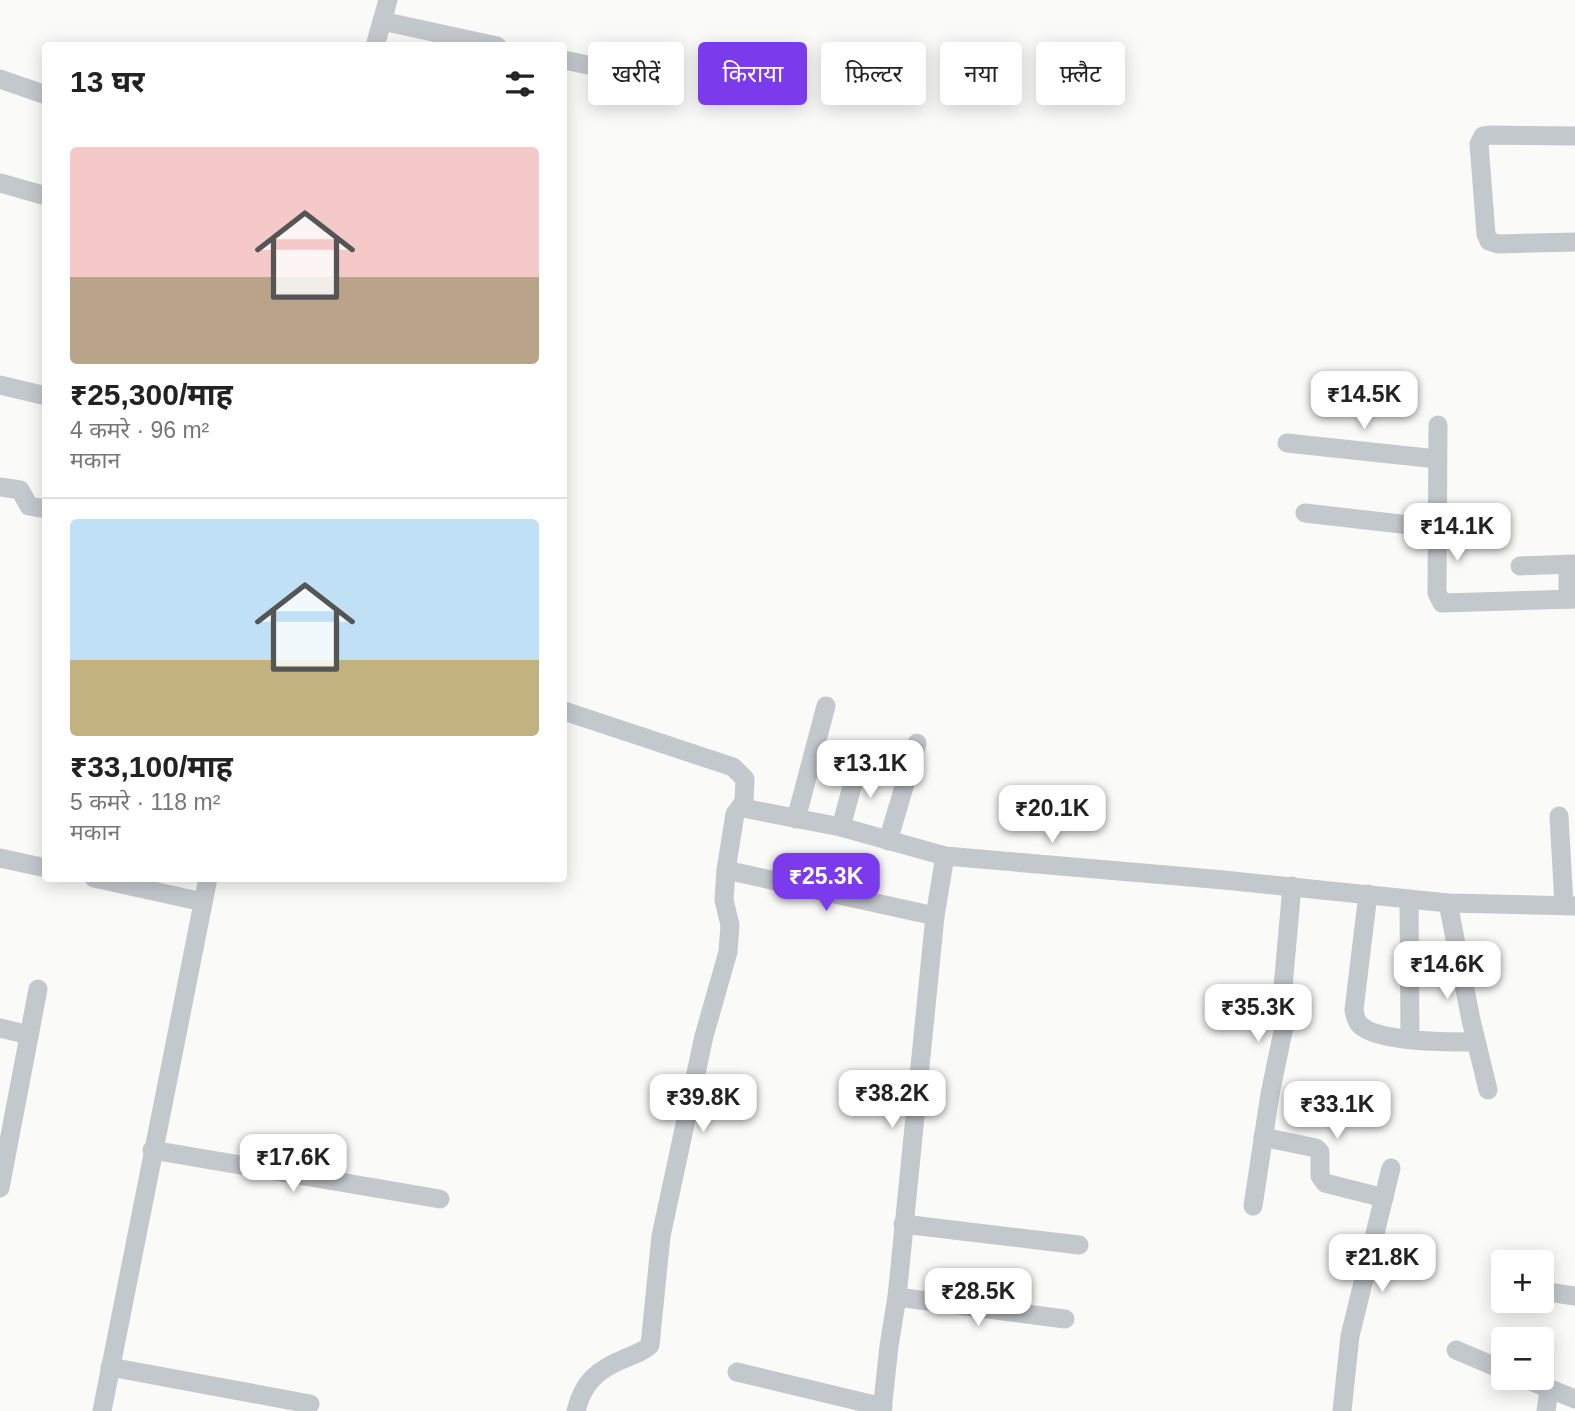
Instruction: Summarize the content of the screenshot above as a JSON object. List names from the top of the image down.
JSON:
{
  "page": {
    "chip": [
      "खरीदें",
      "किराया",
      "फ़िल्टर",
      "नया",
      "फ़्लैट"
    ],
    "heading": "13 घर",
    "list": [
      {
        "name": "₹25,300/माह",
        "note": "4 कमरे · 96 m² · मकान"
      },
      {
        "name": "₹33,100/माह",
        "note": "5 कमरे · 118 m² · मकान"
      }
    ],
    "price": [
      "₹14.5K",
      "₹14.1K",
      "₹13.1K",
      "₹20.1K",
      "₹25.3K",
      "₹14.6K",
      "₹35.3K",
      "₹38.2K",
      "₹39.8K",
      "₹33.1K",
      "₹17.6K",
      "₹21.8K",
      "₹28.5K"
    ],
    "map_buttons": ["+", "−"]
  }
}
